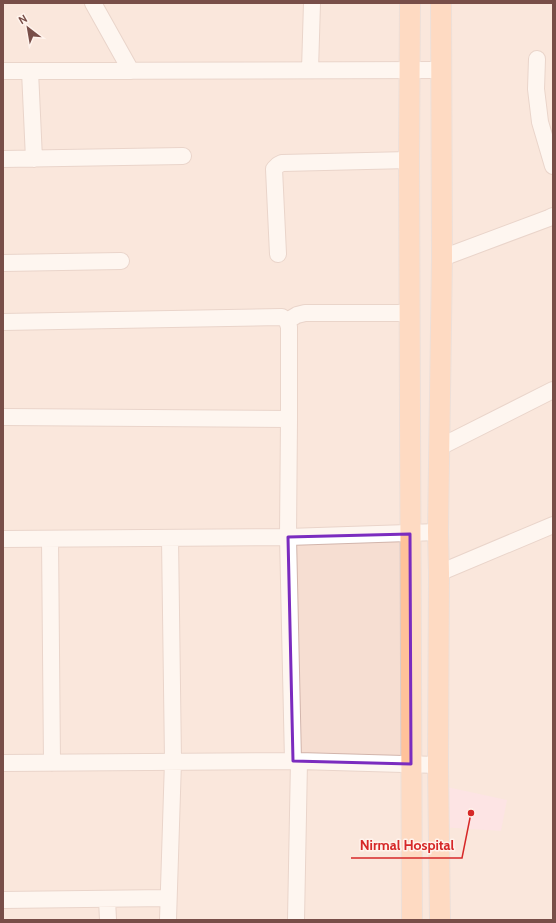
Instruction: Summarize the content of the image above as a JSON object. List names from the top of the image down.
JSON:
{
  "places": ["Nirmal Hospital"],
  "north": "top left"
}
